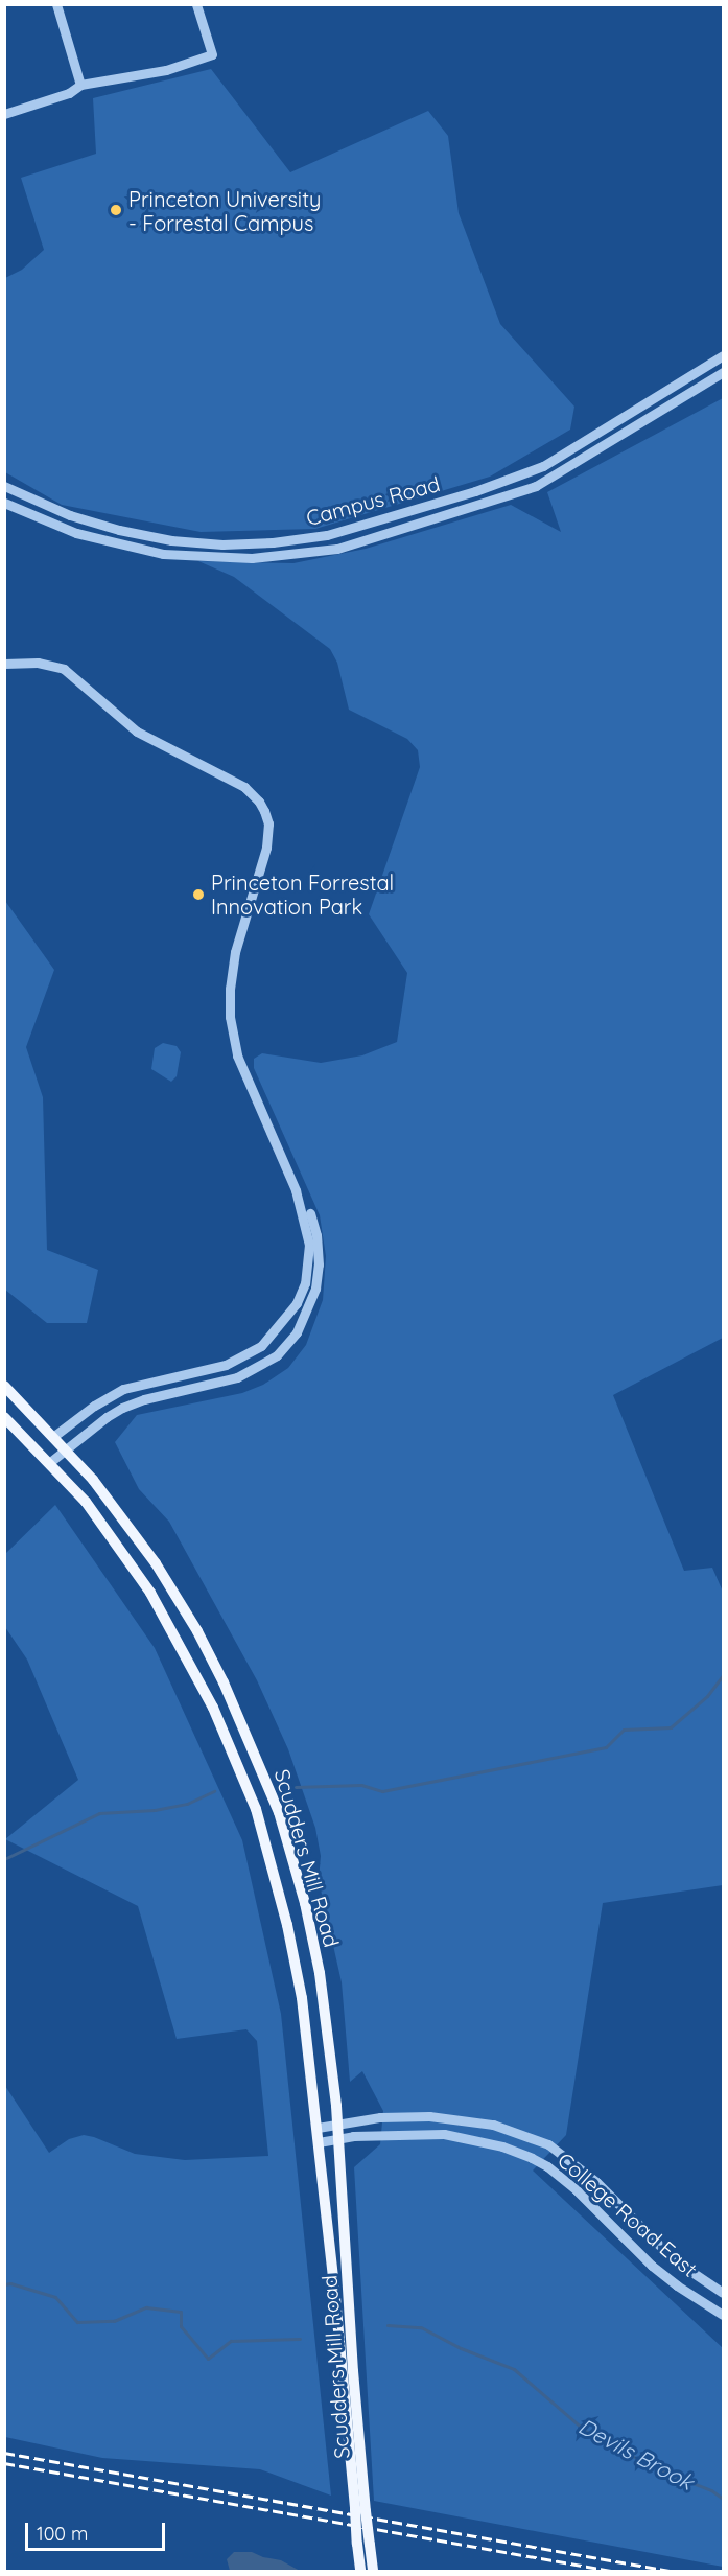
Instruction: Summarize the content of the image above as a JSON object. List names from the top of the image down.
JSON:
{
  "streets": {
    "main road": ["Scudders Mill Road"],
    "street": ["Campus Road", "College Road East"]
  },
  "crossings": [
    ["Scudders Mill Road", "College Road East"]
  ],
  "water": ["Devils Brook"],
  "places": ["Princeton University - Forrestal Campus", "Princeton Forrestal Innovation Park"],
  "scale_bar": "100 m"
}
